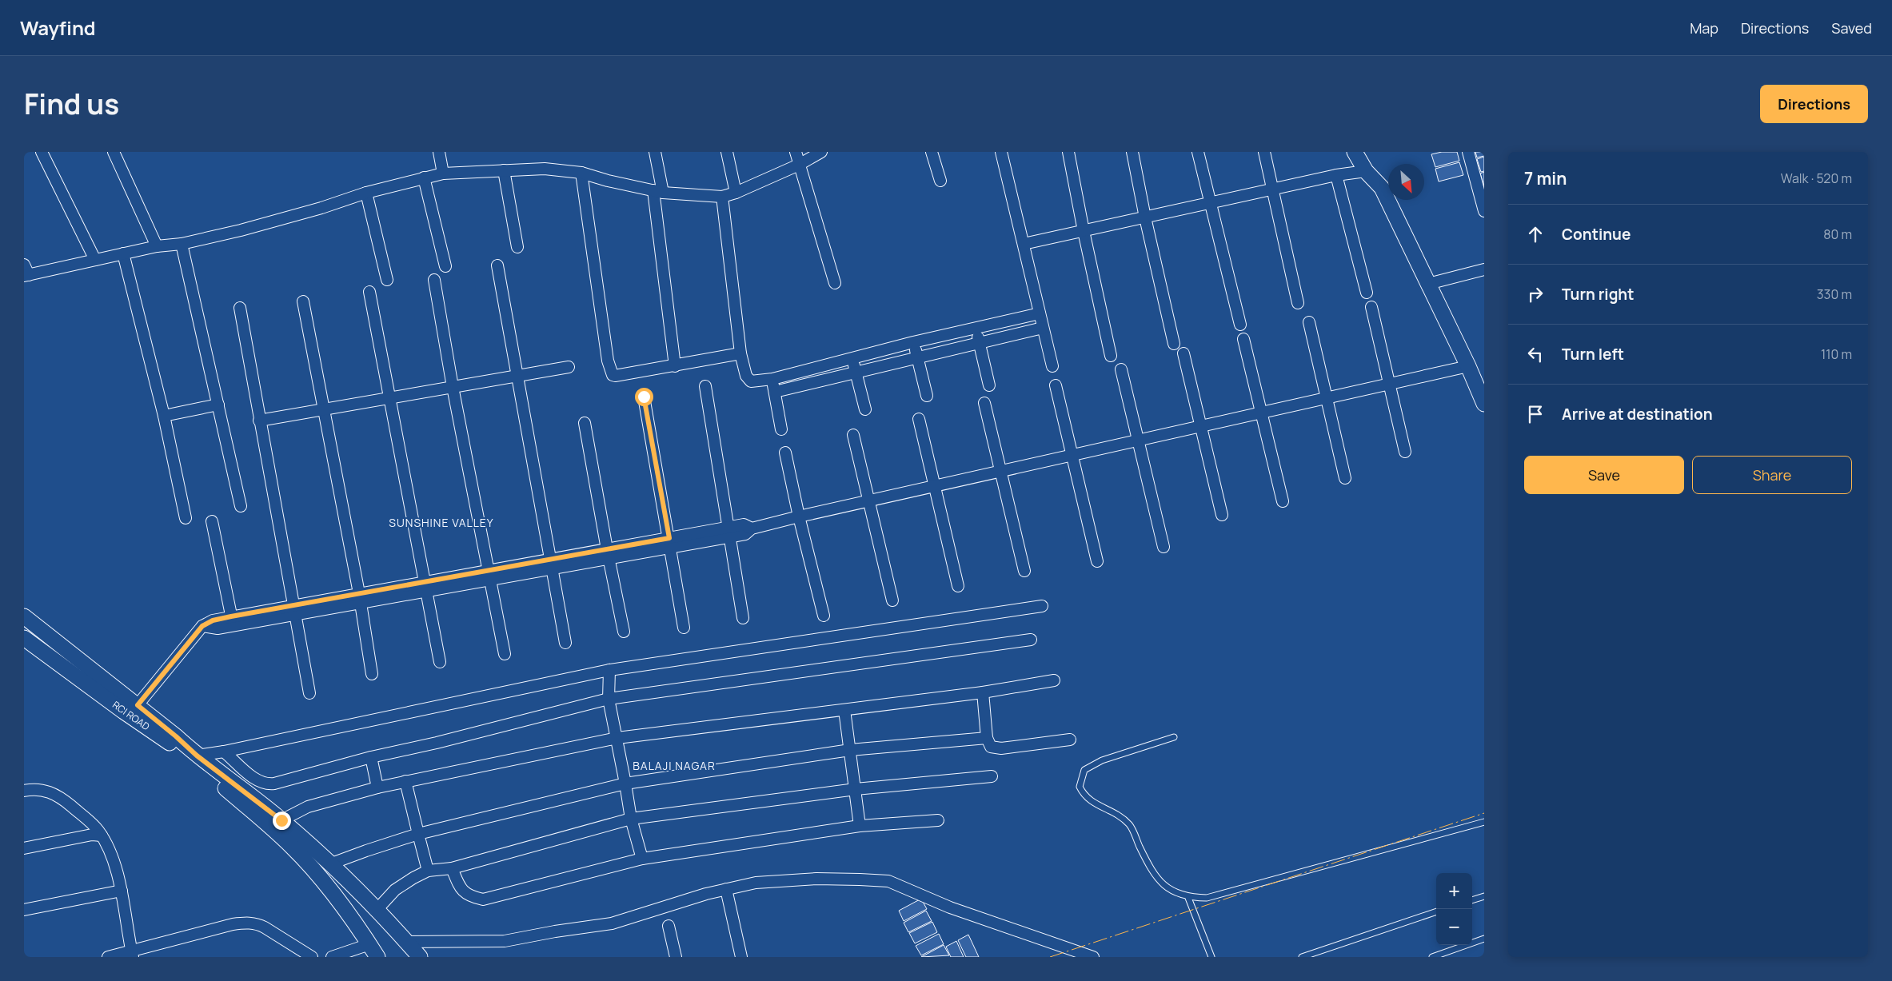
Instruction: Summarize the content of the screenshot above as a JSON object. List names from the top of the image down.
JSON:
{
  "streets": {
    "main road": ["RCI ROAD"]
  },
  "districts": ["SUNSHINE VALLEY", "BALAJI NAGAR"],
  "north": "bottom right",
  "page": {
    "header": "Wayfind",
    "nav": ["Map", "Directions", "Saved"],
    "title": "Find us",
    "buttons": [
      "Directions",
      ["Save", "Share"]
    ],
    "heading": ["7 min", "Walk · 520 m"],
    "list": [
      ["Continue", "80 m"],
      ["Turn right", "330 m"],
      ["Turn left", "110 m"],
      "Arrive at destination"
    ],
    "map_buttons": ["+", "−"]
  }
}
